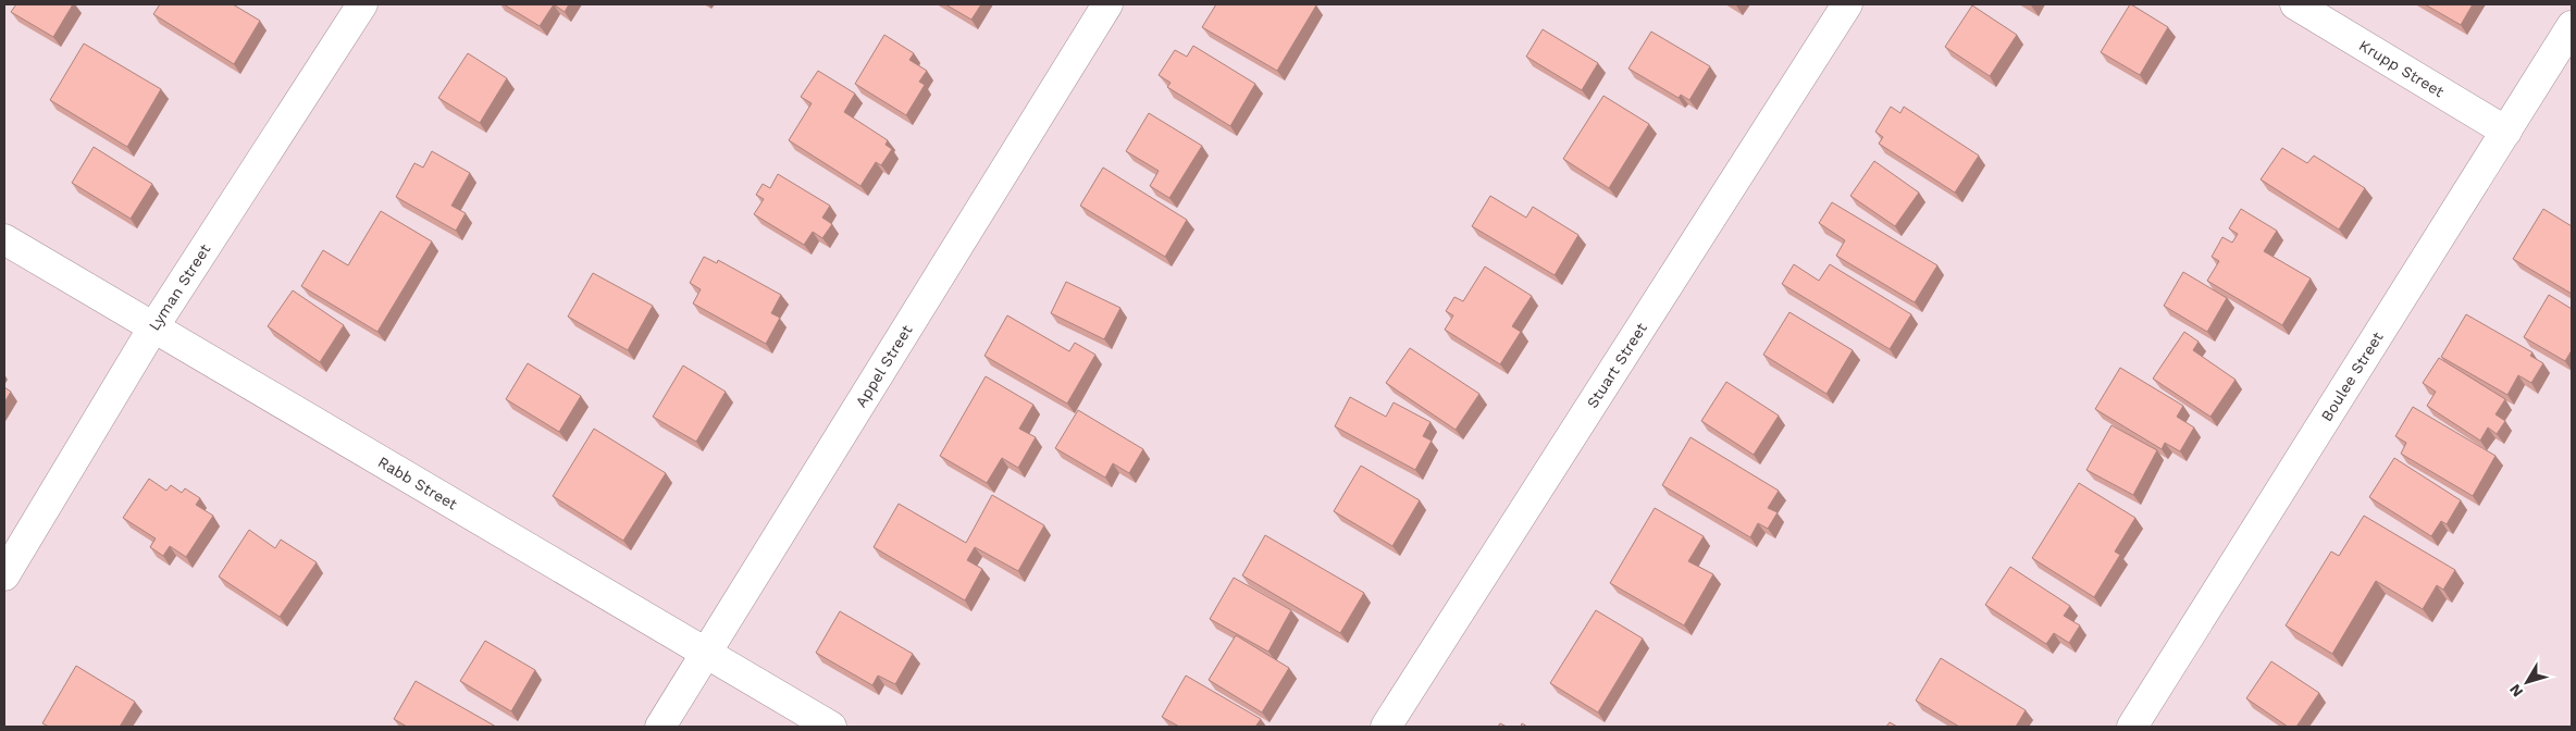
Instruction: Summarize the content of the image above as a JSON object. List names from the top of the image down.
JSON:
{
  "streets": {
    "street": [
      "Krupp Street",
      "Lyman Street",
      "Appel Street",
      "Stuart Street",
      "Boulee Street",
      "Rabb Street"
    ]
  },
  "crossings": [
    ["Krupp Street", "Boulee Street"],
    ["Lyman Street", "Rabb Street"],
    ["Appel Street", "Rabb Street"]
  ],
  "north": "bottom left"
}
